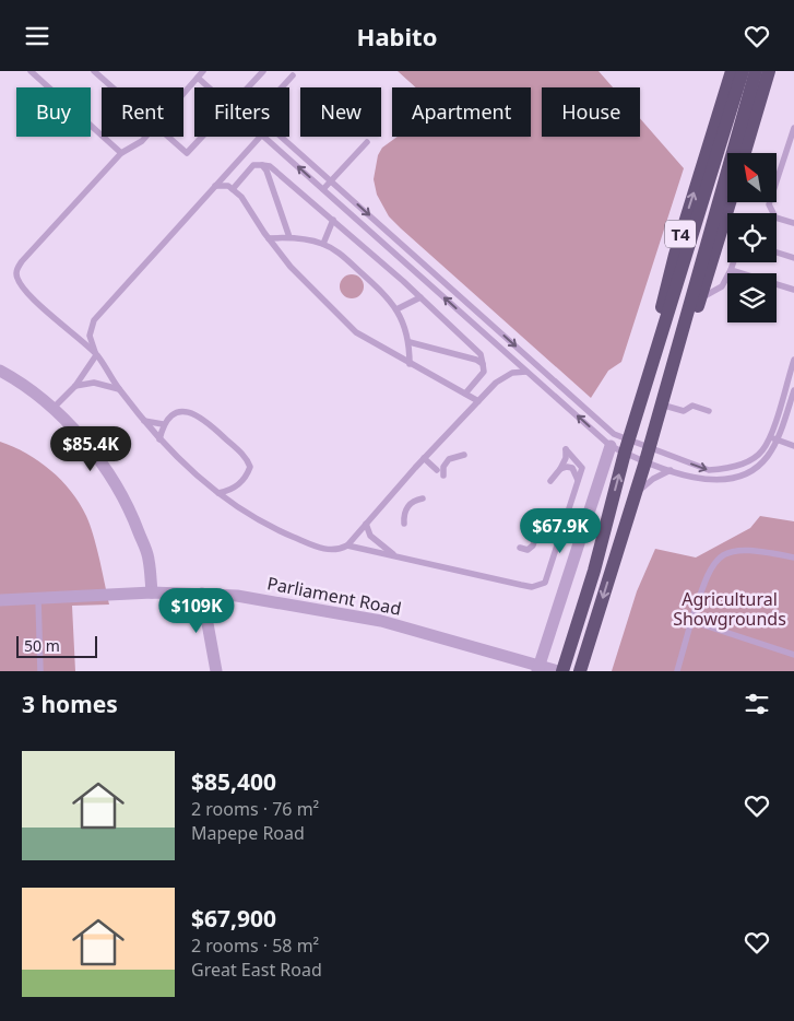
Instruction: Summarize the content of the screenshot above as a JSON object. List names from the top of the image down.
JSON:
{
  "streets": {
    "main road": ["T4"],
    "street": ["Parliament Road"]
  },
  "parks": ["Agricultural Showgrounds"],
  "scale_bar": "50 m",
  "north": "top left",
  "page": {
    "header": "Habito",
    "chip": [
      "Buy",
      "Rent",
      "Filters",
      "New",
      "Apartment",
      "House"
    ],
    "price": ["$85.4K", "$67.9K", "$109K"],
    "scale": "50 m",
    "heading": "3 homes",
    "list": [
      {
        "name": "$85,400",
        "note": "2 rooms · 76 m² · Mapepe Road"
      },
      {
        "name": "$67,900",
        "note": "2 rooms · 58 m² · Great East Road"
      }
    ]
  }
}
